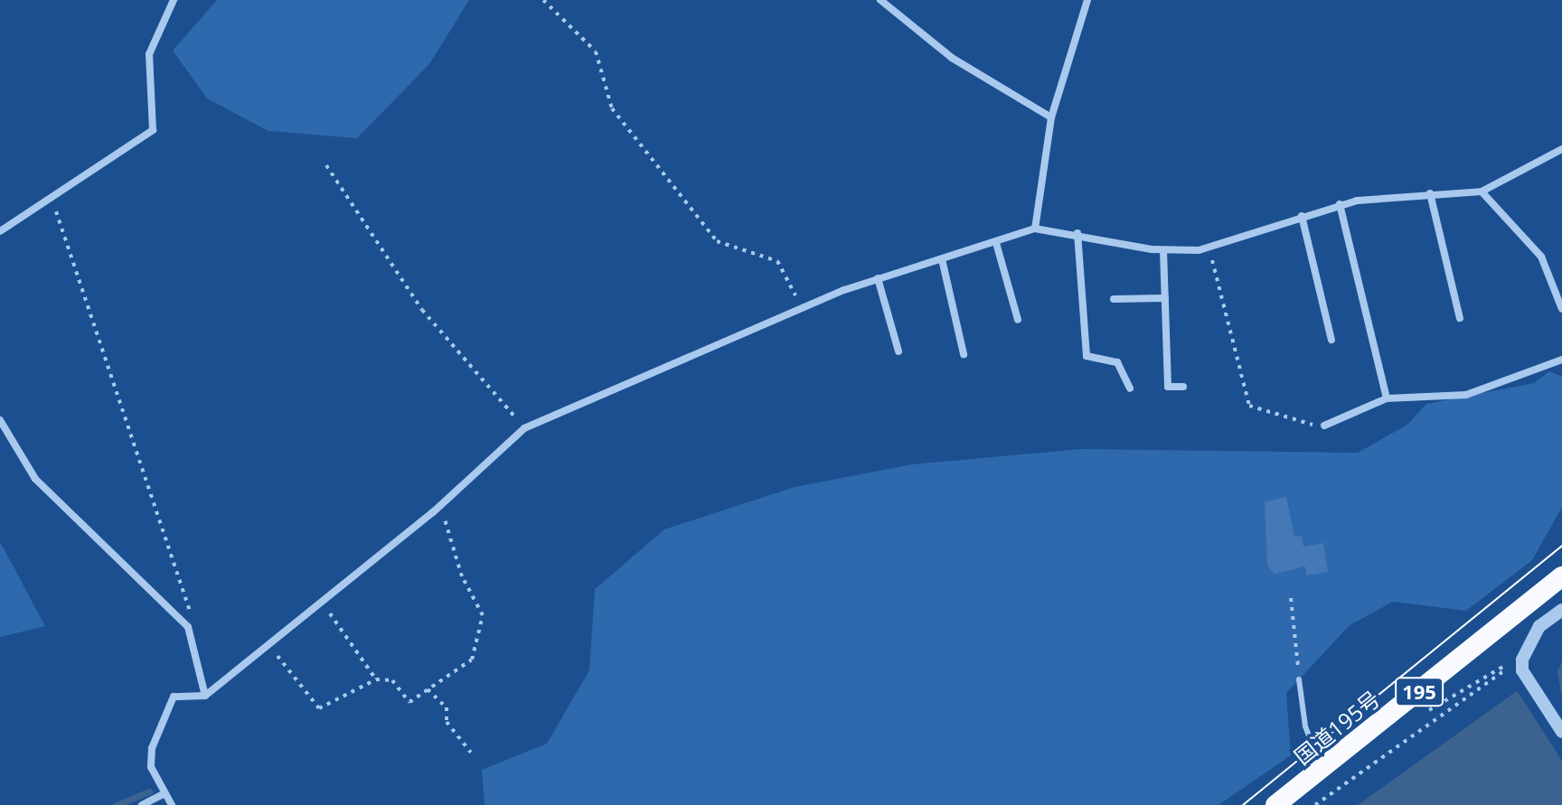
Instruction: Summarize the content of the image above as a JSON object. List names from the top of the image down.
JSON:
{
  "streets": {
    "highway": ["195", "国道195号"]
  }
}
